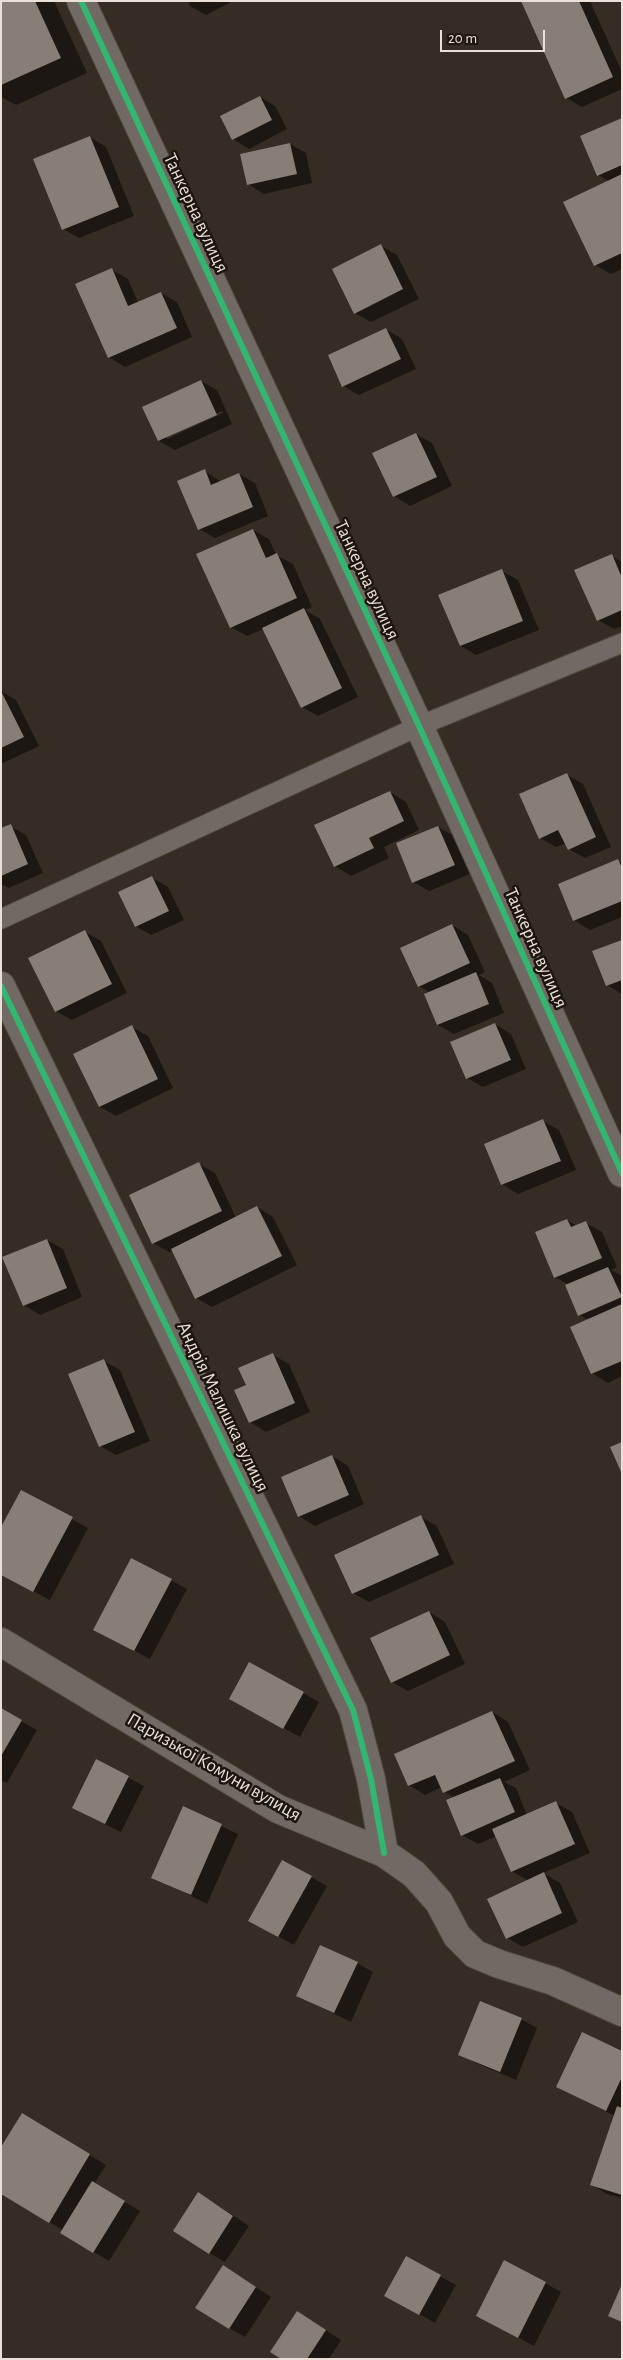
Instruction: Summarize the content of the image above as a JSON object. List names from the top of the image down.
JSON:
{
  "streets": {
    "street": ["Танкерна вулиця", "Андрія Малишка вулиця", "Паризької Комуни вулиця"]
  },
  "crossings": [
    ["Андрія Малишка вулиця", "Паризької Комуни вулиця"]
  ],
  "scale_bar": "20 m"
}
